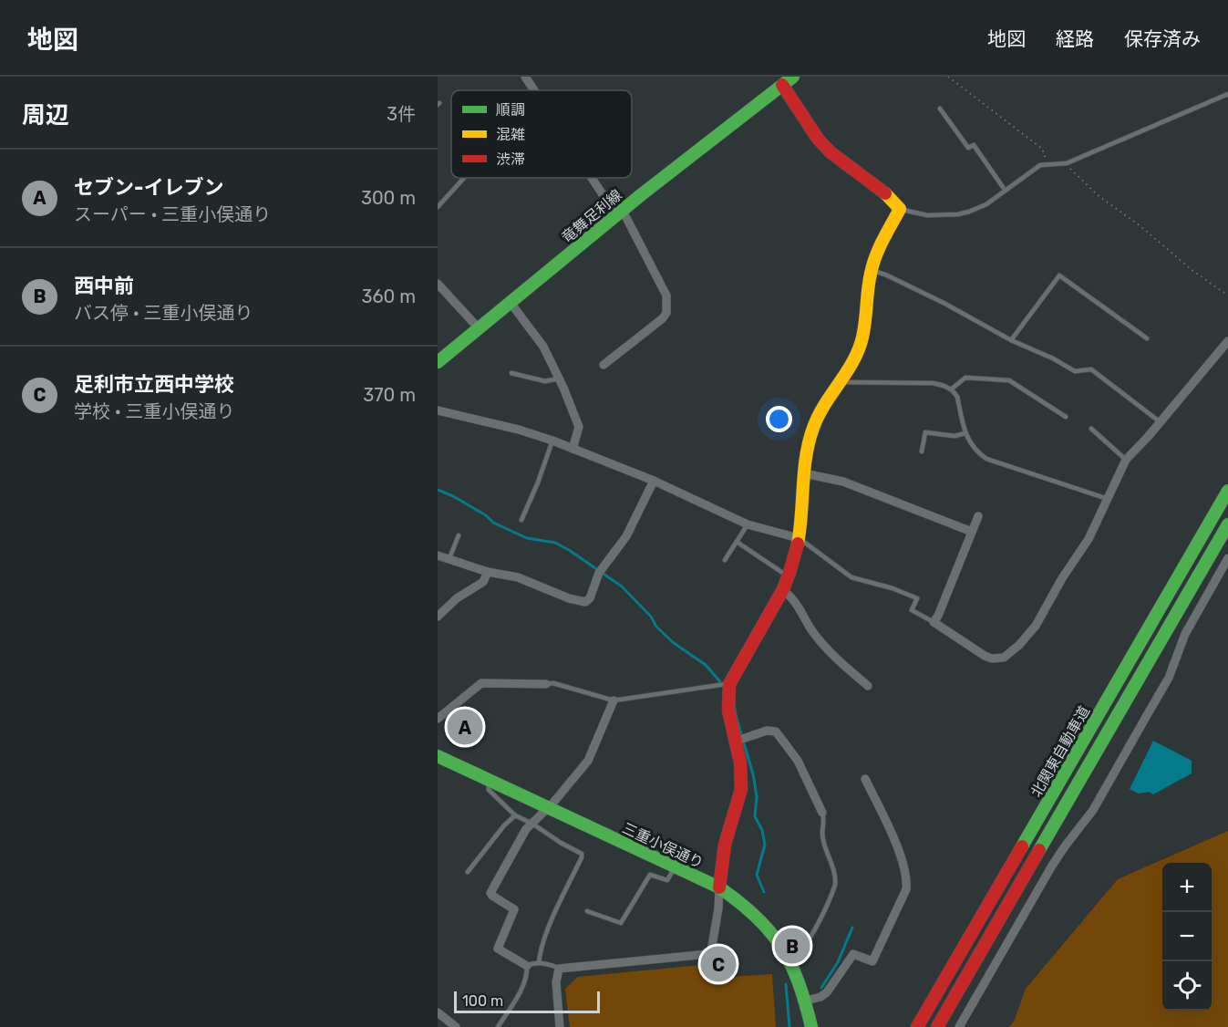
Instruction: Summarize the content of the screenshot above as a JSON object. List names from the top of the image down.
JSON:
{
  "streets": {
    "main road": ["竜舞足利線", "北関東自動車道", "三重小俣通り"]
  },
  "legend": ["順調", "混雑", "渋滞"],
  "scale_bar": "100 m",
  "page": {
    "header": "地図",
    "nav": ["地図", "経路", "保存済み"],
    "heading": ["周辺", "3件"],
    "list": [
      {
        "mark": "A",
        "name": "セブン-イレブン",
        "note": "スーパー · 三重小俣通り",
        "value": "300 m"
      },
      {
        "mark": "B",
        "name": "西中前",
        "note": "バス停 · 三重小俣通り",
        "value": "360 m"
      },
      {
        "mark": "C",
        "name": "足利市立西中学校",
        "note": "学校 · 三重小俣通り",
        "value": "370 m"
      }
    ],
    "pins": ["A", "B", "C"],
    "map_buttons": ["+", "−"],
    "scale": "100 m"
  }
}
